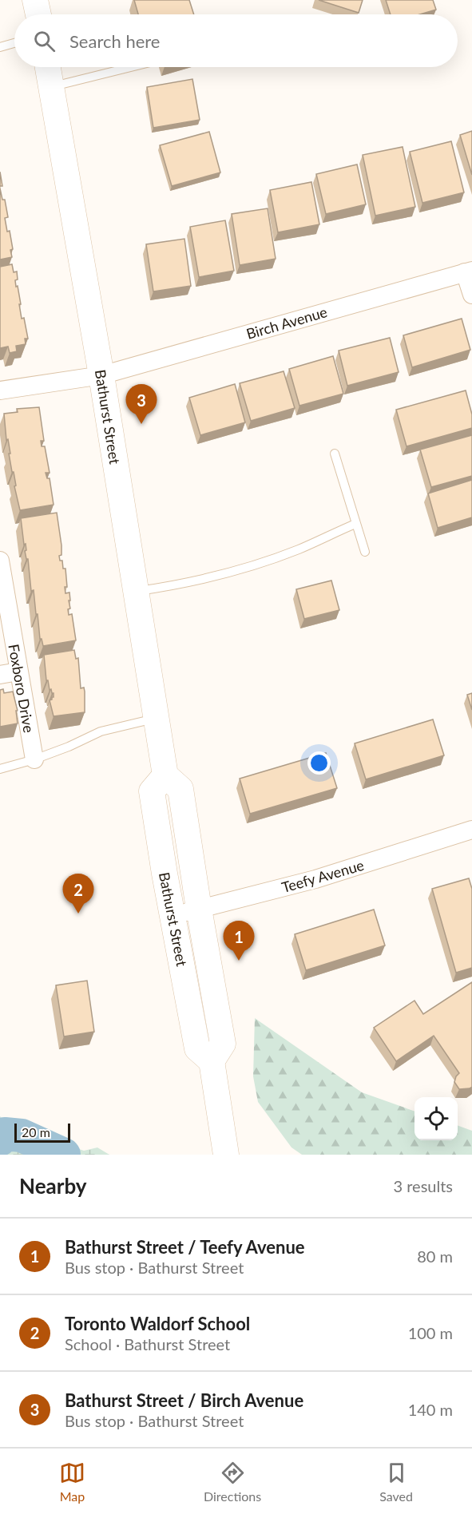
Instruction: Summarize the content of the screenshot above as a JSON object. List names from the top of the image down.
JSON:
{
  "streets": {
    "main road": ["Bathurst Street"],
    "street": ["Birch Avenue", "Foxboro Drive", "Teefy Avenue"]
  },
  "crossings": [
    ["Birch Avenue", "Bathurst Street"],
    ["Bathurst Street", "Teefy Avenue"]
  ],
  "scale_bar": "20 m",
  "page": {
    "search": "Search here",
    "pins": ["3", "2", "1"],
    "scale": "20 m",
    "heading": ["Nearby", "3 results"],
    "list": [
      {
        "mark": "1",
        "name": "Bathurst Street / Teefy Avenue",
        "note": "Bus stop · Bathurst Street",
        "value": "80 m"
      },
      {
        "mark": "2",
        "name": "Toronto Waldorf School",
        "note": "School · Bathurst Street",
        "value": "100 m"
      },
      {
        "mark": "3",
        "name": "Bathurst Street / Birch Avenue",
        "note": "Bus stop · Bathurst Street",
        "value": "140 m"
      }
    ],
    "nav": ["Map", "Directions", "Saved"]
  }
}
